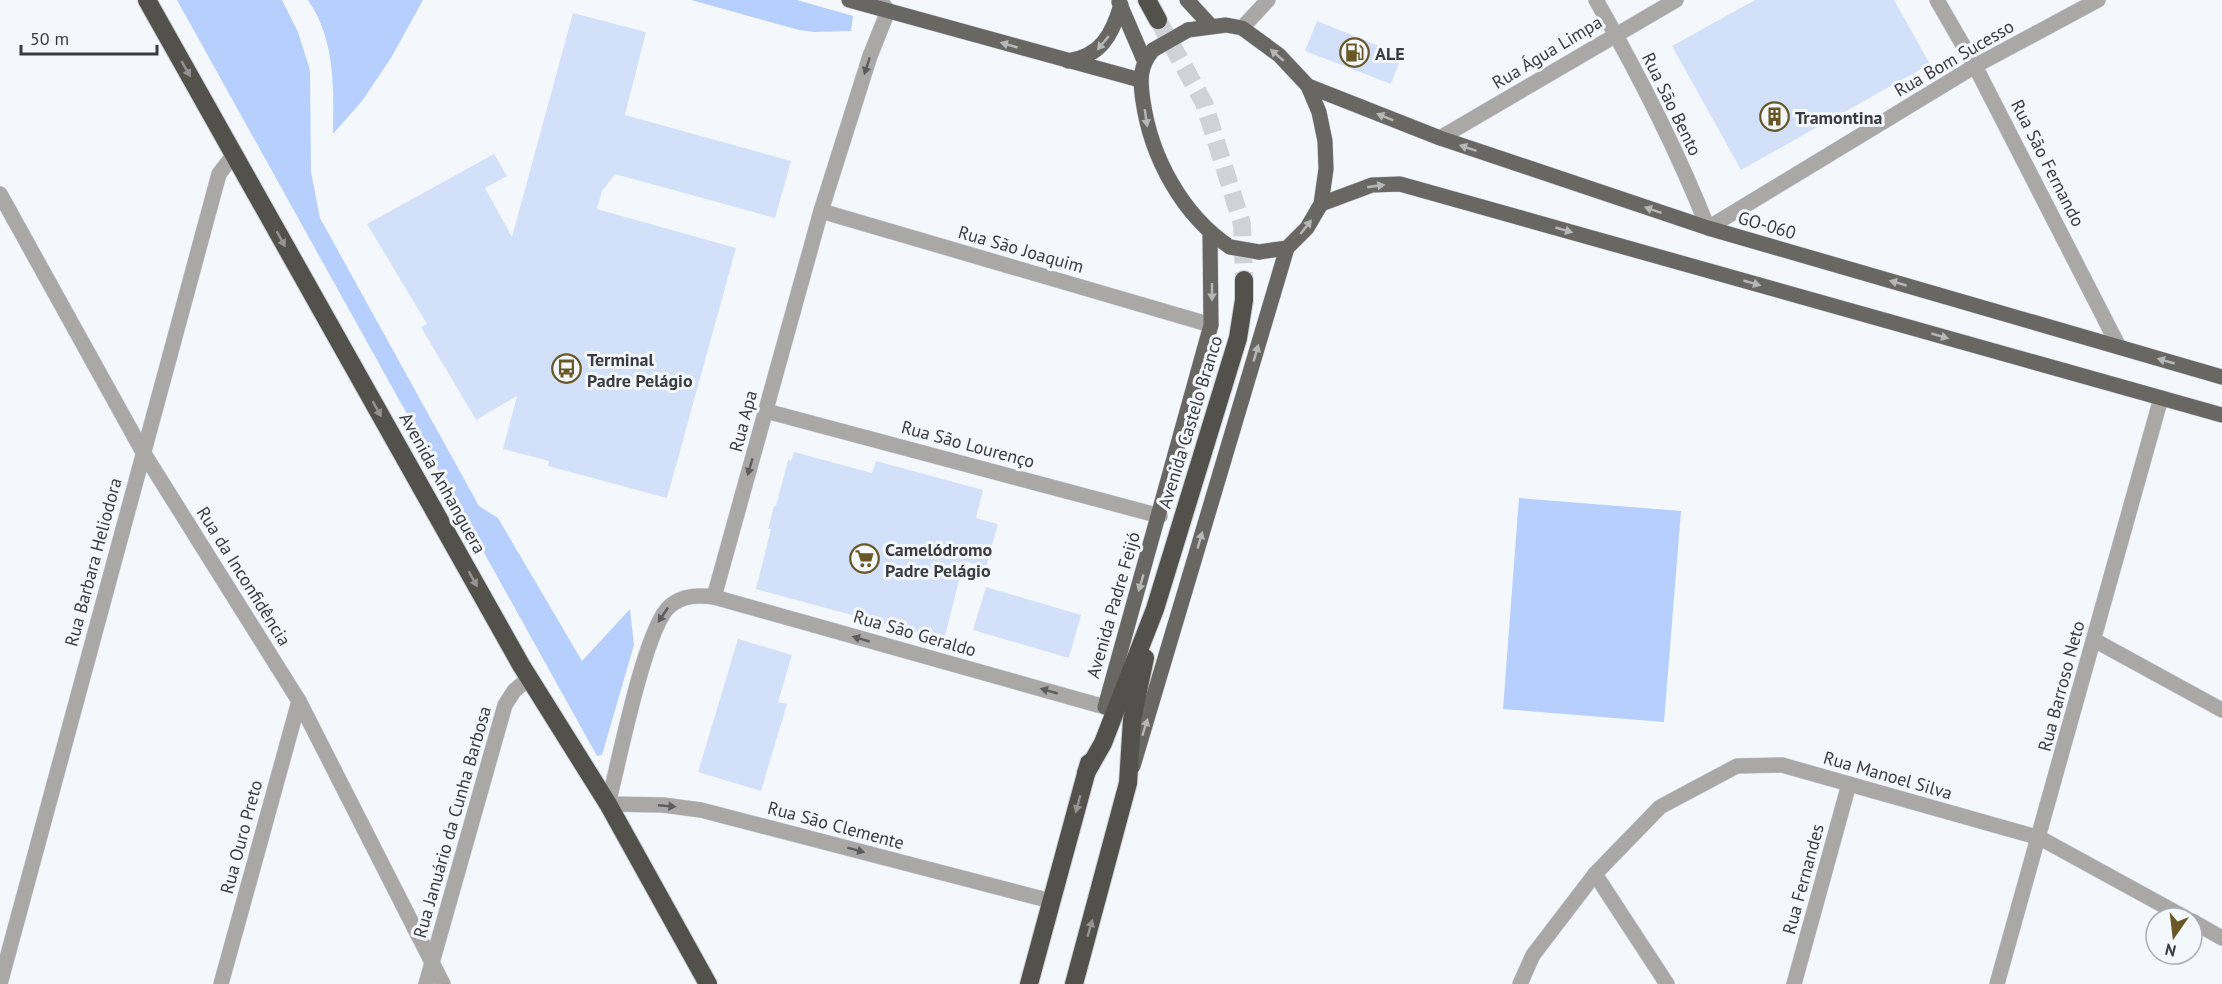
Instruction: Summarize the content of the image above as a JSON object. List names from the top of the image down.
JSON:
{
  "streets": {
    "highway": ["Avenida Castelo Branco", "Avenida Anhanguera", "Avenida Padre Feijó"],
    "main road": ["GO-060"],
    "street": [
      "Rua Água Limpa",
      "Rua Bom Sucesso",
      "Rua São Bento",
      "Rua São Fernando",
      "Rua São Joaquim",
      "Rua Apa",
      "Rua São Lourenço",
      "Rua Barbara Heliodora",
      "Rua da Inconfidência",
      "Rua São Geraldo",
      "Rua Barroso Neto",
      "Rua Manoel Silva",
      "Rua Januário da Cunha Barbosa",
      "Rua São Clemente",
      "Rua Ouro Preto",
      "Rua Fernandes"
    ]
  },
  "crossings": [
    ["Rua Água Limpa", "Rua São Bento"],
    ["Rua Água Limpa", "GO-060"],
    ["Rua Bom Sucesso", "Rua São Bento"],
    ["Rua Bom Sucesso", "Rua São Fernando"],
    ["Rua Bom Sucesso", "GO-060"],
    ["Rua São Bento", "GO-060"],
    ["Rua São Fernando", "GO-060"],
    ["GO-060", "Avenida Padre Feijó"],
    ["Rua São Joaquim", "Rua Apa"],
    ["Rua São Joaquim", "Avenida Padre Feijó"],
    ["Rua Apa", "Rua São Lourenço"],
    ["Rua Apa", "Rua São Geraldo"],
    ["Avenida Castelo Branco", "Avenida Padre Feijó"],
    ["Rua São Lourenço", "Avenida Padre Feijó"],
    ["Avenida Anhanguera", "Rua Barbara Heliodora"],
    ["Avenida Anhanguera", "Rua Januário da Cunha Barbosa"],
    ["Avenida Anhanguera", "Rua São Clemente"],
    ["Rua Barbara Heliodora", "Rua da Inconfidência"],
    ["Rua da Inconfidência", "Rua Januário da Cunha Barbosa"],
    ["Rua da Inconfidência", "Rua Ouro Preto"],
    ["Avenida Padre Feijó", "Rua São Geraldo"],
    ["Avenida Padre Feijó", "Rua São Clemente"],
    ["Rua Barroso Neto", "Rua Manoel Silva"],
    ["Rua Manoel Silva", "Rua Fernandes"]
  ],
  "one_way": [
    "Rua Apa",
    "Avenida Anhanguera",
    "Rua São Geraldo",
    "Rua São Clemente"
  ],
  "places": {
    "fuel station": ["ALE"],
    "building": ["Tramontina"],
    "bus stop": ["Terminal Padre Pelágio"],
    "supermarket": ["Camelódromo Padre Pelágio"]
  },
  "scale_bar": "50 m",
  "north": "bottom"
}
